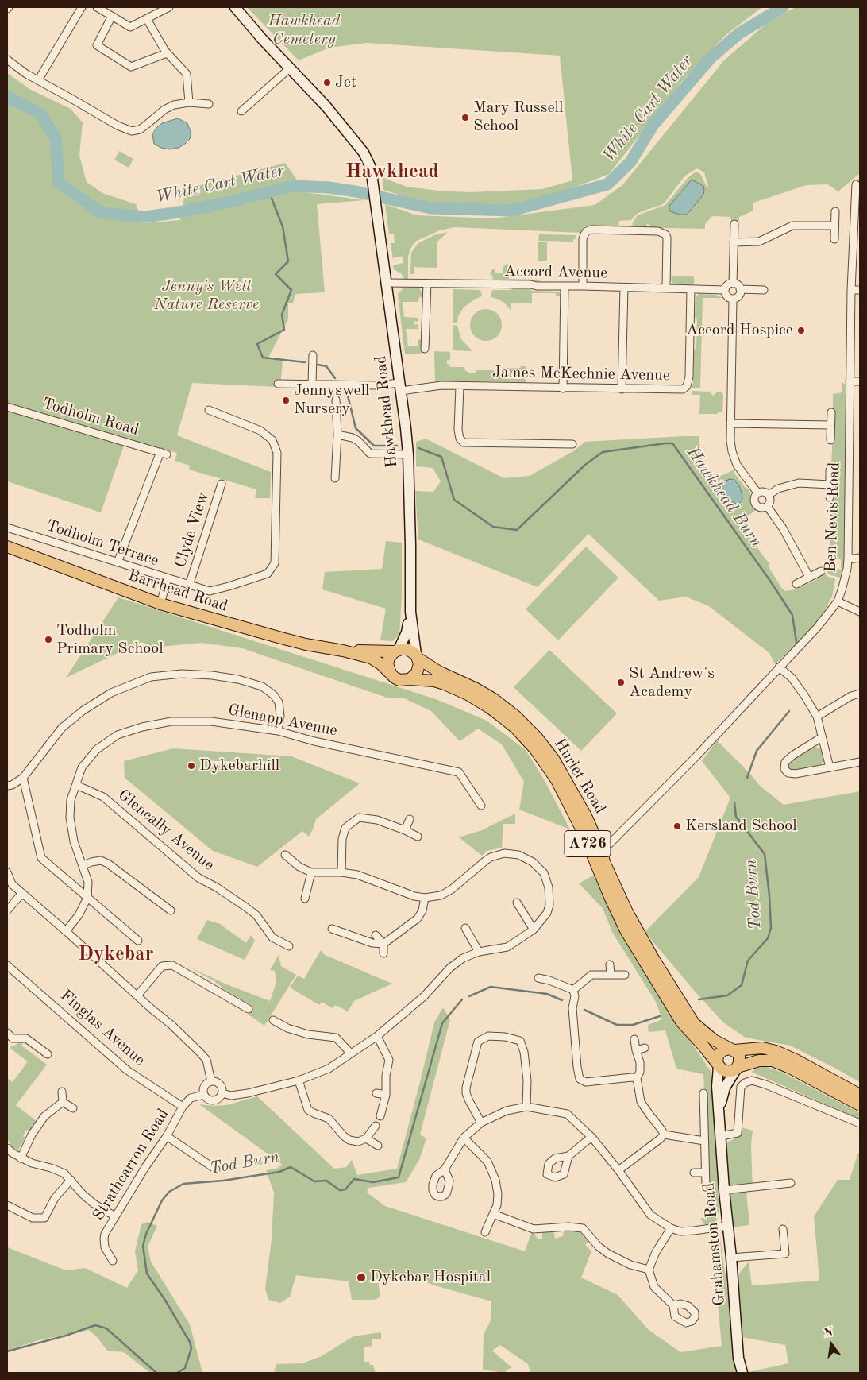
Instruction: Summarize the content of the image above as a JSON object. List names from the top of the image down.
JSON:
{
  "streets": {
    "main road": ["Barrhead Road", "Hurlet Road", "A726"],
    "street": [
      "Accord Avenue",
      "James McKechnie Avenue",
      "Hawkhead Road",
      "Todholm Road",
      "Ben Nevis Road",
      "Clyde View",
      "Todholm Terrace",
      "Glenapp Avenue",
      "Glencally Avenue",
      "Finglas Avenue",
      "Strathcarron Road",
      "Grahamston Road"
    ]
  },
  "crossings": [
    ["Accord Avenue", "James McKechnie Avenue"],
    ["Accord Avenue", "Hawkhead Road"],
    ["James McKechnie Avenue", "Hawkhead Road"],
    ["Hawkhead Road", "Barrhead Road"],
    ["Hawkhead Road", "Hurlet Road"],
    ["Todholm Road", "Todholm Terrace"],
    ["Ben Nevis Road", "Hurlet Road"],
    ["Clyde View", "Todholm Terrace"],
    ["Barrhead Road", "Hurlet Road"],
    ["Glenapp Avenue", "Glencally Avenue"],
    ["Hurlet Road", "Grahamston Road"],
    ["Finglas Avenue", "Strathcarron Road"]
  ],
  "districts": ["Hawkhead", "Dykebar"],
  "water": ["White Cart Water", "Hawkhead Burn", "Tod Burn"],
  "parks": ["Hawkhead Cemetery", "Jenny's Well Nature Reserve"],
  "places": [
    "Jet",
    "Mary Russell School",
    "Accord Hospice",
    "Jennyswell Nursery",
    "Todholm Primary School",
    "St Andrew's Academy",
    "Dykebarhill",
    "Kersland School",
    "Dykebar Hospital"
  ],
  "north": "top"
}
